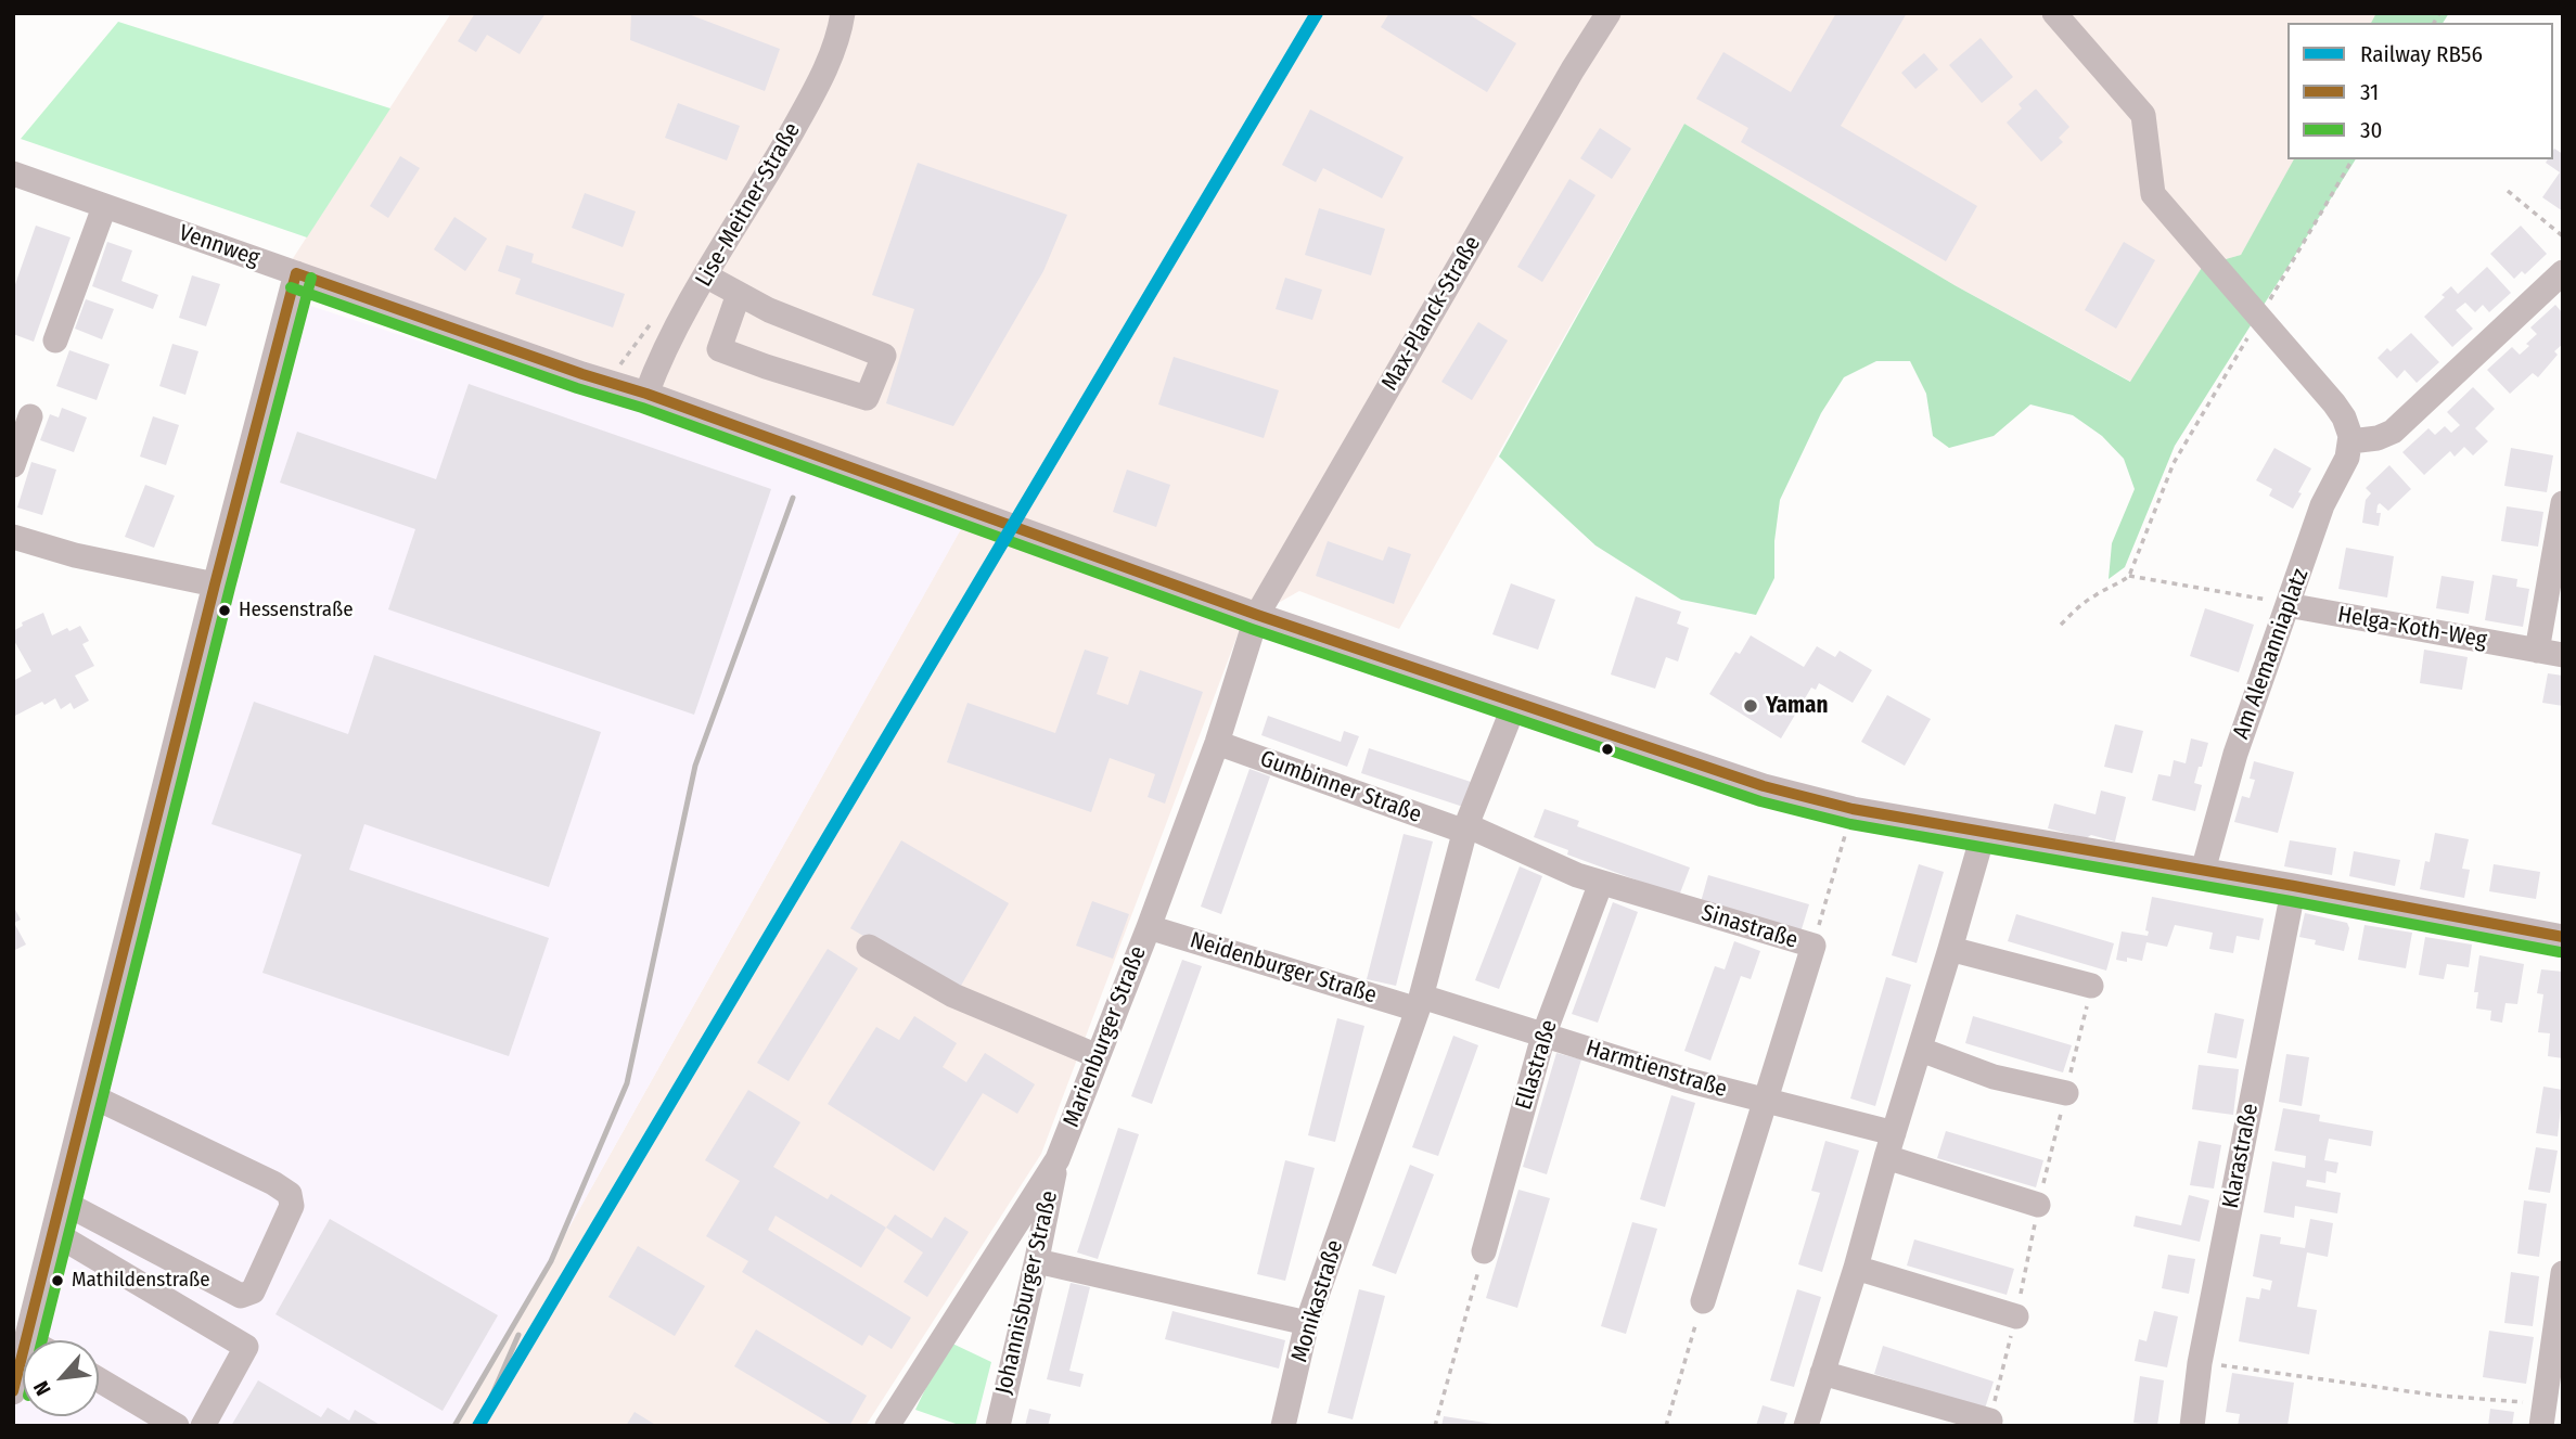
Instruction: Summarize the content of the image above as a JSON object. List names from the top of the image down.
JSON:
{
  "streets": {
    "street": [
      "Lise-Meitner-Straße",
      "Vennweg",
      "Max-Planck-Straße",
      "Helga-Koth-Weg",
      "Am Alemanniaplatz",
      "Gumbinner Straße",
      "Sinastraße",
      "Neidenburger Straße",
      "Marienburger Straße",
      "Ellastraße",
      "Harmtienstraße",
      "Klarastraße",
      "Johannisburger Straße",
      "Monikastraße"
    ]
  },
  "crossings": [
    ["Lise-Meitner-Straße", "Vennweg"],
    ["Vennweg", "Max-Planck-Straße"],
    ["Vennweg", "Am Alemanniaplatz"],
    ["Vennweg", "Marienburger Straße"],
    ["Vennweg", "Klarastraße"],
    ["Vennweg", "Monikastraße"],
    ["Max-Planck-Straße", "Marienburger Straße"],
    ["Helga-Koth-Weg", "Am Alemanniaplatz"],
    ["Gumbinner Straße", "Sinastraße"],
    ["Gumbinner Straße", "Marienburger Straße"],
    ["Gumbinner Straße", "Monikastraße"],
    ["Sinastraße", "Ellastraße"],
    ["Sinastraße", "Harmtienstraße"],
    ["Sinastraße", "Monikastraße"],
    ["Neidenburger Straße", "Marienburger Straße"],
    ["Neidenburger Straße", "Harmtienstraße"],
    ["Neidenburger Straße", "Monikastraße"],
    ["Marienburger Straße", "Johannisburger Straße"],
    ["Ellastraße", "Harmtienstraße"],
    ["Harmtienstraße", "Monikastraße"]
  ],
  "places": ["Hessenstraße", "Yaman", "Mathildenstraße"],
  "lines": ["rail line RB56", "transit line 31", "transit line 30"],
  "legend": ["Railway RB56", "31", "30"],
  "north": "bottom left"
}
